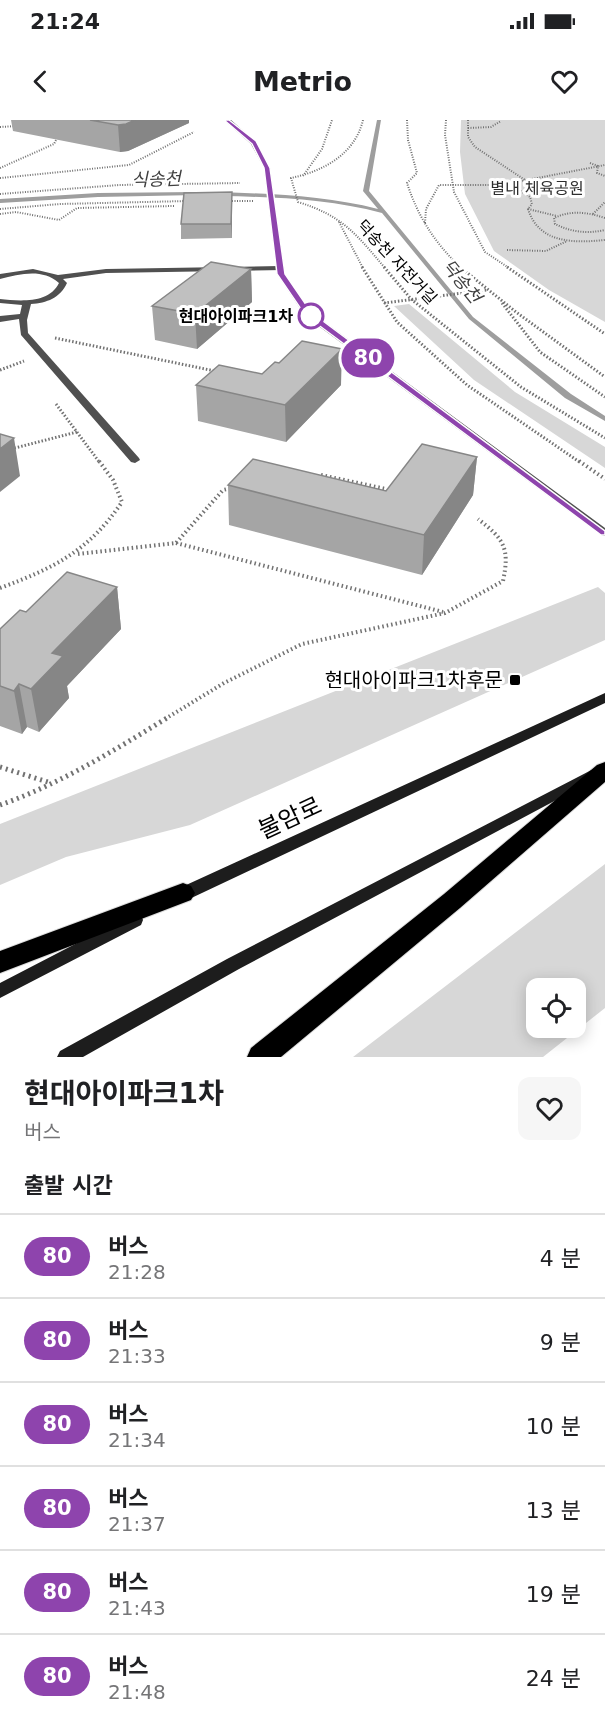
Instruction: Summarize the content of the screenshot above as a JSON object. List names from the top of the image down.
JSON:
{
  "streets": {
    "street": ["불암로"],
    "path": ["덕송천 자전거길"]
  },
  "water": ["식송천", "덕송천"],
  "parks": ["별내 체육공원"],
  "places": {
    "other": ["현대아이파크1차"],
    "transit": ["현대아이파크1차후문"]
  },
  "lines": ["bus line 80"],
  "page": {
    "status": "21:24",
    "header": "Metrio",
    "on_map": "80",
    "heading": [
      ["현대아이파크1차", "버스"],
      "출발 시간"
    ],
    "list": [
      {
        "mark": "80",
        "name": "버스",
        "note": "21:28",
        "value": "4 분"
      },
      {
        "mark": "80",
        "name": "버스",
        "note": "21:33",
        "value": "9 분"
      },
      {
        "mark": "80",
        "name": "버스",
        "note": "21:34",
        "value": "10 분"
      },
      {
        "mark": "80",
        "name": "버스",
        "note": "21:37",
        "value": "13 분"
      },
      {
        "mark": "80",
        "name": "버스",
        "note": "21:43",
        "value": "19 분"
      },
      {
        "mark": "80",
        "name": "버스",
        "note": "21:48",
        "value": "24 분"
      }
    ]
  }
}
